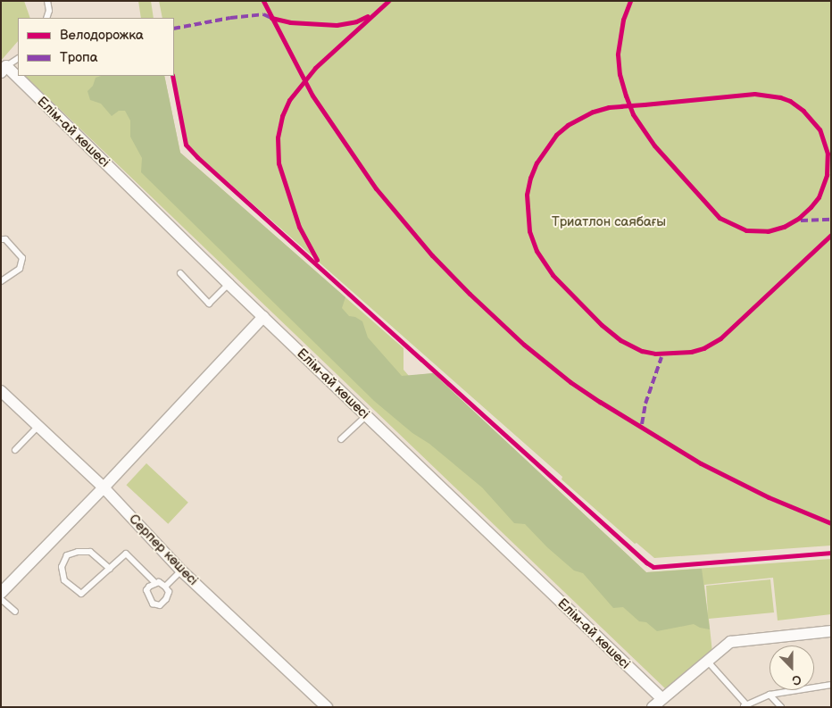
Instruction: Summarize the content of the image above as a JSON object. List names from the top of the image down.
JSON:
{
  "streets": {
    "street": ["Елім-ай көшесі", "Серпер көшесі"]
  },
  "parks": ["Триатлон саябағы"],
  "legend": ["Велодорожка", "Тропа"],
  "north": "bottom"
}
